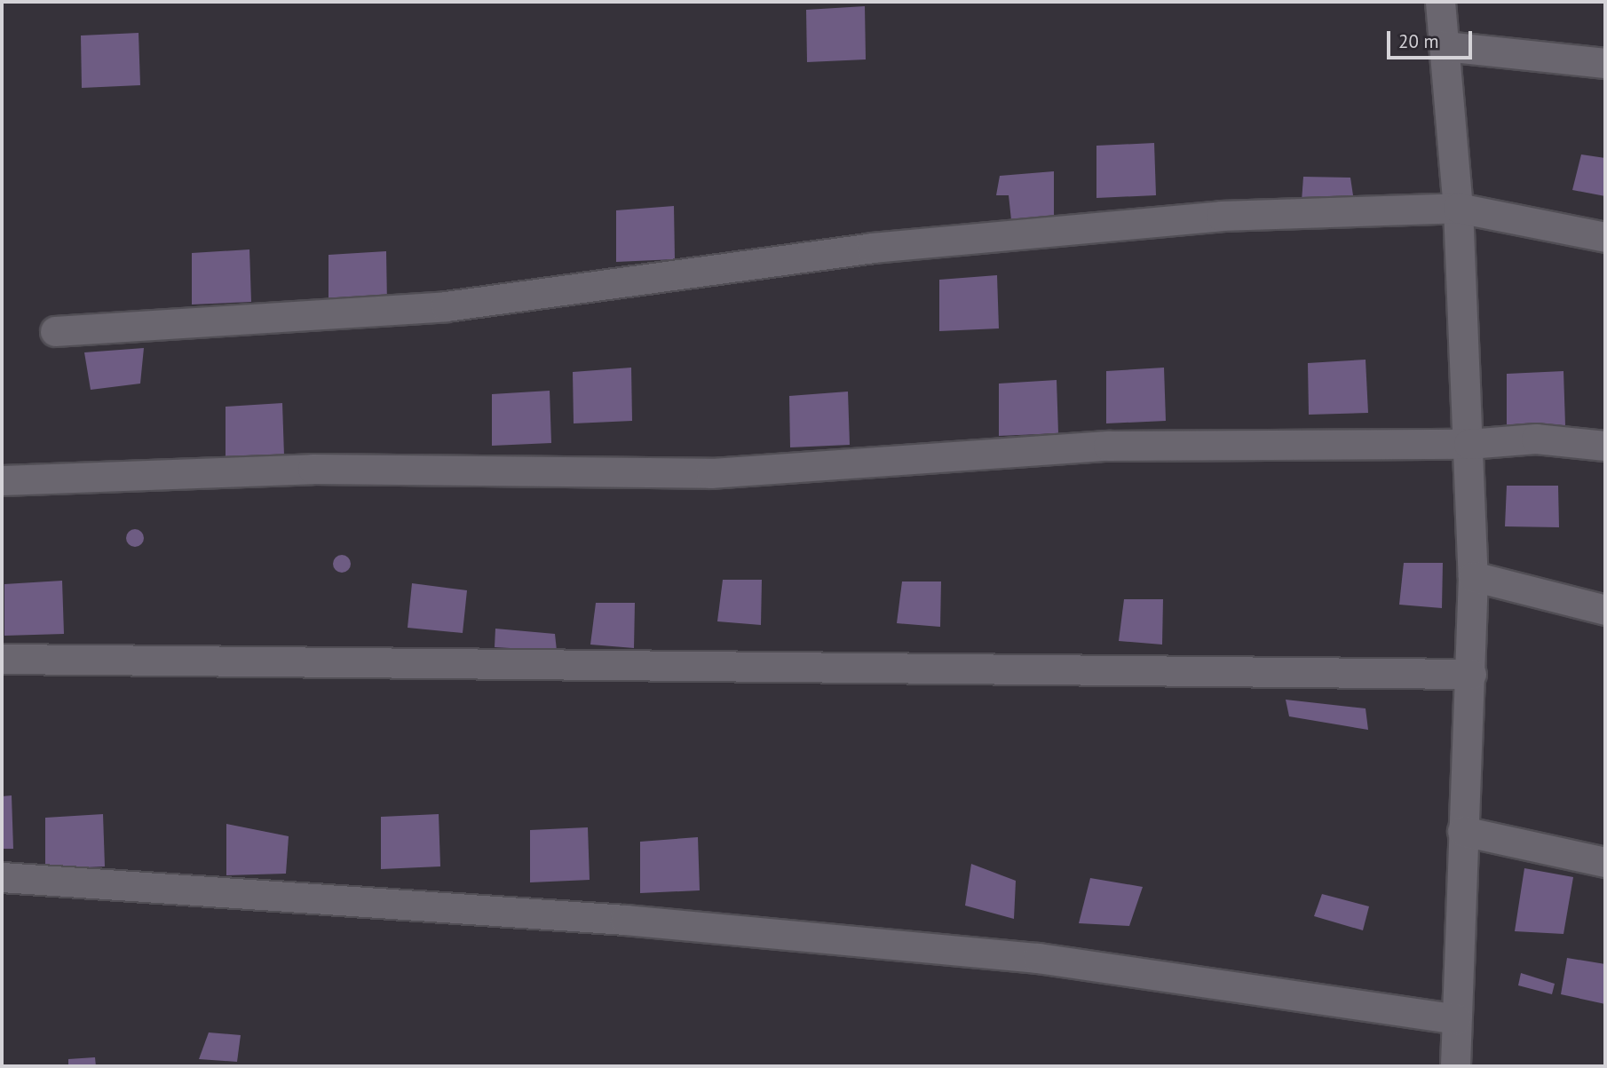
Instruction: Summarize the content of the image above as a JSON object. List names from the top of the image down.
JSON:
{
  "scale_bar": "20 m"
}
